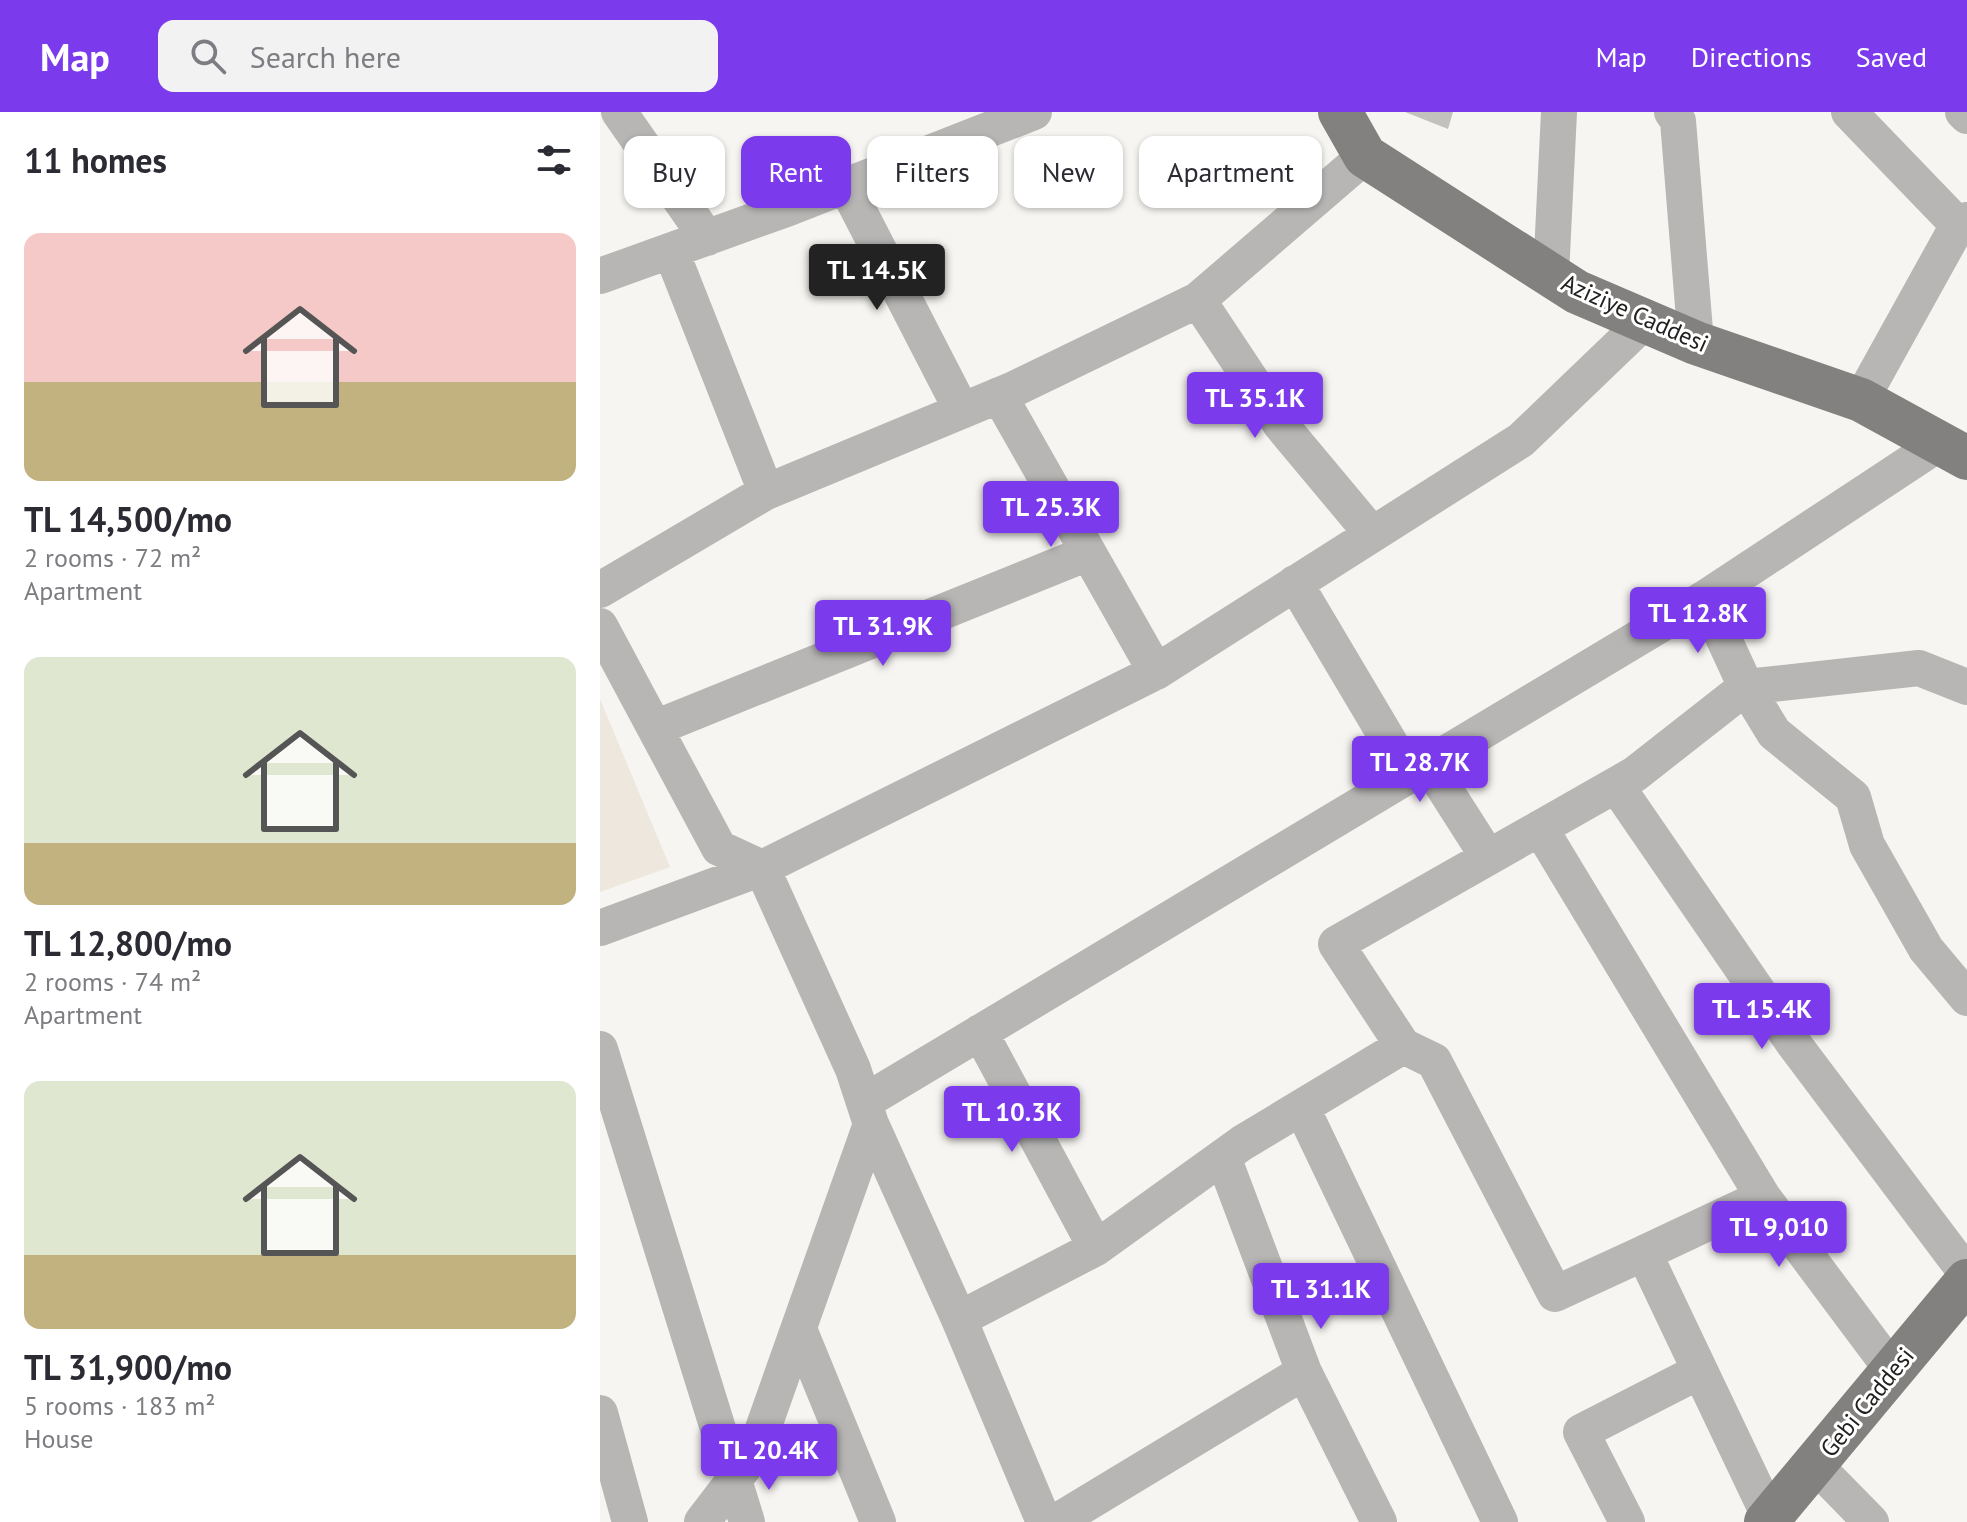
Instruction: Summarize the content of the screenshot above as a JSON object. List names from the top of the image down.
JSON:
{
  "streets": {
    "main road": ["Aziziye Caddesi", "Gebi Caddesi"]
  },
  "page": {
    "header": "Map",
    "search": "Search here",
    "nav": ["Map", "Directions", "Saved"],
    "heading": "11 homes",
    "chip": [
      "Buy",
      "Rent",
      "Filters",
      "New",
      "Apartment"
    ],
    "list": [
      {
        "name": "TL 14,500/mo",
        "note": "2 rooms · 72 m² · Apartment"
      },
      {
        "name": "TL 12,800/mo",
        "note": "2 rooms · 74 m² · Apartment"
      },
      {
        "name": "TL 31,900/mo",
        "note": "5 rooms · 183 m² · House"
      }
    ],
    "price": [
      "TL 14.5K",
      "TL 35.1K",
      "TL 25.3K",
      "TL 12.8K",
      "TL 31.9K",
      "TL 28.7K",
      "TL 15.4K",
      "TL 10.3K",
      "TL 9,010",
      "TL 31.1K",
      "TL 20.4K"
    ]
  }
}
